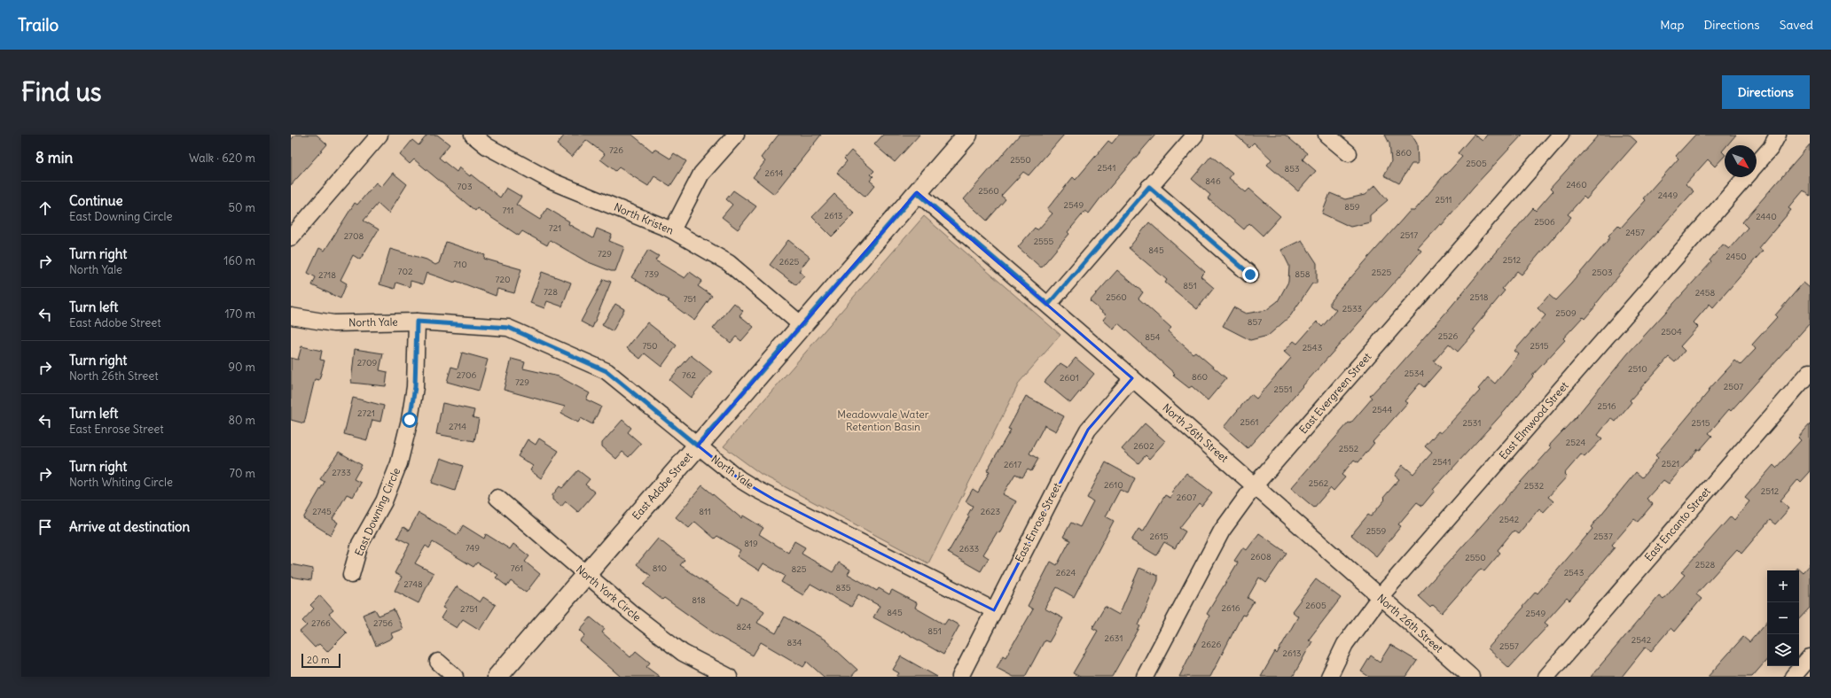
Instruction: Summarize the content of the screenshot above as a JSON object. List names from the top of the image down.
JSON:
{
  "streets": {
    "street": [
      "North Kristen",
      "North Yale",
      "East Evergreen Street",
      "East Elmwood Street",
      "North 26th Street",
      "East Adobe Street",
      "East Downing Circle",
      "East Enrose Street",
      "East Encanto Street",
      "North York Circle"
    ]
  },
  "crossings": [
    ["North Kristen", "East Adobe Street"],
    ["North Yale", "East Adobe Street"],
    ["North Yale", "East Downing Circle"],
    ["North Yale", "East Enrose Street"],
    ["East Evergreen Street", "North 26th Street"],
    ["East Elmwood Street", "North 26th Street"],
    ["North 26th Street", "East Adobe Street"],
    ["North 26th Street", "East Enrose Street"],
    ["East Adobe Street", "North York Circle"]
  ],
  "parks": ["Meadowvale Water Retention Basin"],
  "house_numbers": [
    "726",
    "860",
    "2550",
    "2505",
    "2541",
    "853",
    "2614",
    "846",
    "2460",
    "703",
    "2560",
    "2449",
    "2511",
    "2549",
    "859",
    "711",
    "2613",
    "2440",
    "2506",
    "721",
    "2457",
    "2517",
    "2708",
    "2555",
    "845",
    "729",
    "2450",
    "2512",
    "2625",
    "710",
    "702",
    "2525",
    "2503",
    "739",
    "858",
    "2718",
    "720",
    "851",
    "728",
    "2458",
    "2560",
    "2518",
    "751",
    "2533",
    "2509",
    "857",
    "2504",
    "2526",
    "854",
    "750",
    "2515",
    "2543",
    "2709",
    "2510",
    "2534",
    "2706",
    "762",
    "860",
    "2601",
    "729",
    "2507",
    "2551",
    "2516",
    "2544",
    "2721",
    "2561",
    "2531",
    "2515",
    "2714",
    "2524",
    "2602",
    "2552",
    "2541",
    "2521",
    "2617",
    "2733",
    "2562",
    "2610",
    "2532",
    "2512",
    "2607",
    "2745",
    "811",
    "2623",
    "2542",
    "2559",
    "2615",
    "2537",
    "819",
    "749",
    "2633",
    "2608",
    "2550",
    "2528",
    "761",
    "810",
    "825",
    "2624",
    "2543",
    "2748",
    "835",
    "818",
    "2605",
    "2616",
    "2751",
    "845",
    "2549",
    "2766",
    "2756",
    "824",
    "851",
    "2631",
    "2542",
    "834",
    "2626",
    "2557",
    "2613"
  ],
  "scale_bar": "20 m",
  "north": "bottom right",
  "page": {
    "header": "Trailo",
    "nav": ["Map", "Directions", "Saved"],
    "buttons": "Directions",
    "title": "Find us",
    "heading": ["8 min", "Walk · 620 m"],
    "list": [
      ["Continue", "East Downing Circle", "50 m"],
      ["Turn right", "North Yale", "160 m"],
      ["Turn left", "East Adobe Street", "170 m"],
      ["Turn right", "North 26th Street", "90 m"],
      ["Turn left", "East Enrose Street", "80 m"],
      ["Turn right", "North Whiting Circle", "70 m"],
      "Arrive at destination"
    ],
    "map_buttons": ["+", "−"],
    "scale": "20 m"
  }
}
